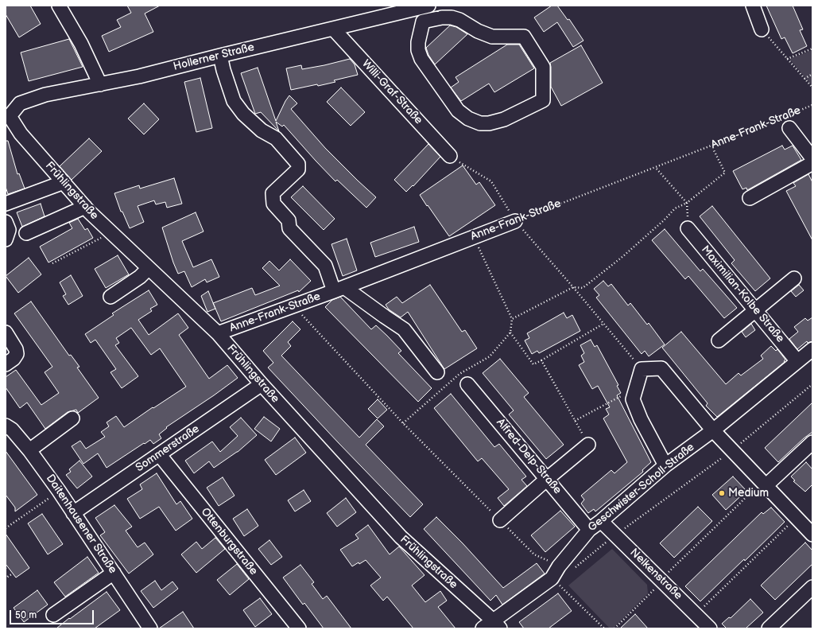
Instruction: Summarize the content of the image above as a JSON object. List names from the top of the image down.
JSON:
{
  "streets": {
    "street": [
      "Hollerner Straße",
      "Willi-Graf-Straße",
      "Anne-Frank-Straße",
      "Frühlingstraße",
      "Maximilian-Kolbe Straße",
      "Sommerstraße",
      "Alfred-Delp-Straße",
      "Geschwister-Scholl-Straße",
      "Daitenhausener Straße",
      "Ottenburgstraße",
      "Nelkenstraße"
    ]
  },
  "crossings": [
    ["Hollerner Straße", "Willi-Graf-Straße"],
    ["Hollerner Straße", "Frühlingstraße"],
    ["Anne-Frank-Straße", "Frühlingstraße"],
    ["Frühlingstraße", "Sommerstraße"],
    ["Frühlingstraße", "Geschwister-Scholl-Straße"],
    ["Maximilian-Kolbe Straße", "Geschwister-Scholl-Straße"],
    ["Sommerstraße", "Daitenhausener Straße"],
    ["Sommerstraße", "Ottenburgstraße"],
    ["Alfred-Delp-Straße", "Geschwister-Scholl-Straße"],
    ["Geschwister-Scholl-Straße", "Nelkenstraße"]
  ],
  "places": ["Medium"],
  "scale_bar": "50 m"
}
